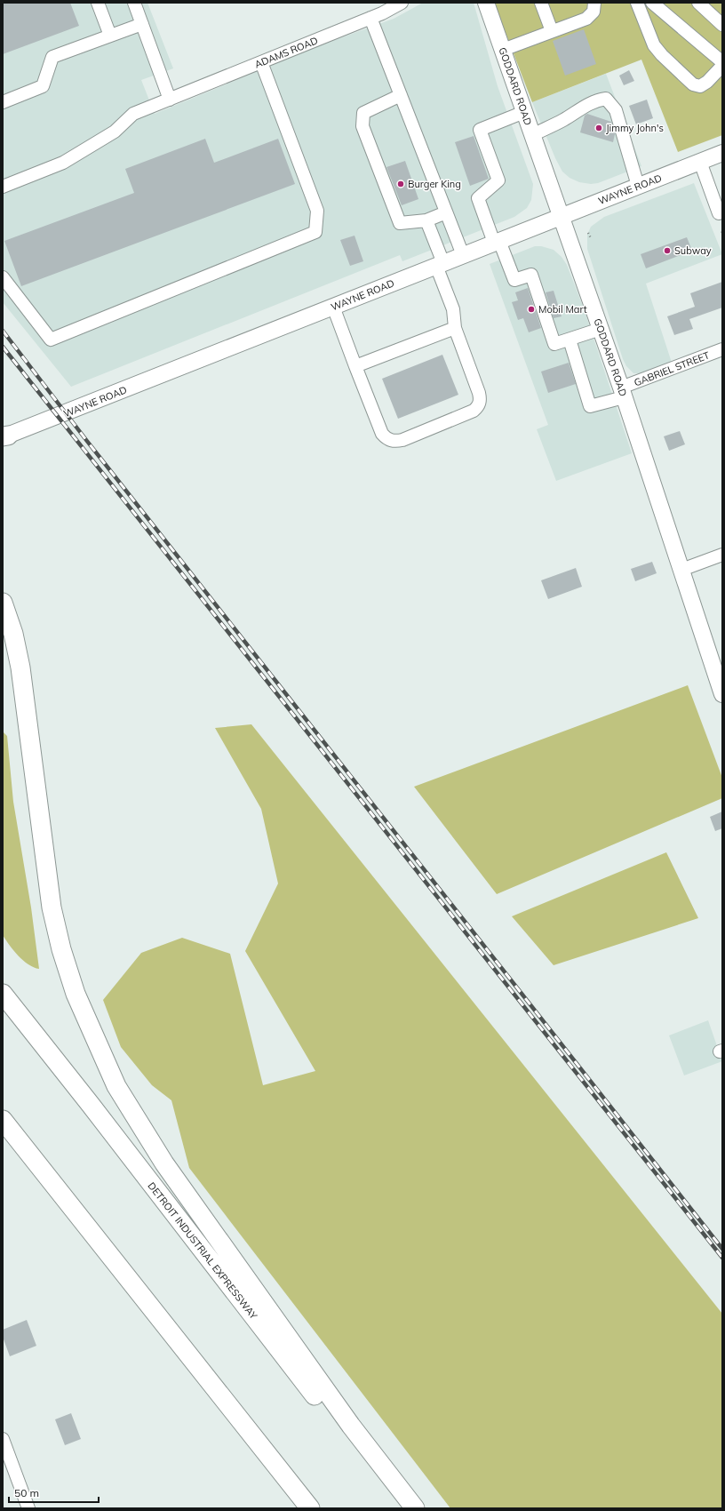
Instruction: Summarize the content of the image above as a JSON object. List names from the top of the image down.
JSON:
{
  "streets": {
    "highway": ["DETROIT INDUSTRIAL EXPRESSWAY"],
    "main road": ["GODDARD ROAD", "WAYNE ROAD"],
    "street": ["ADAMS ROAD", "GABRIEL STREET"]
  },
  "crossings": [
    ["GODDARD ROAD", "WAYNE ROAD"],
    ["GODDARD ROAD", "GABRIEL STREET"]
  ],
  "places": [
    "Jimmy John's",
    "Burger King",
    "Subway",
    "Mobil Mart"
  ],
  "scale_bar": "50 m"
}
